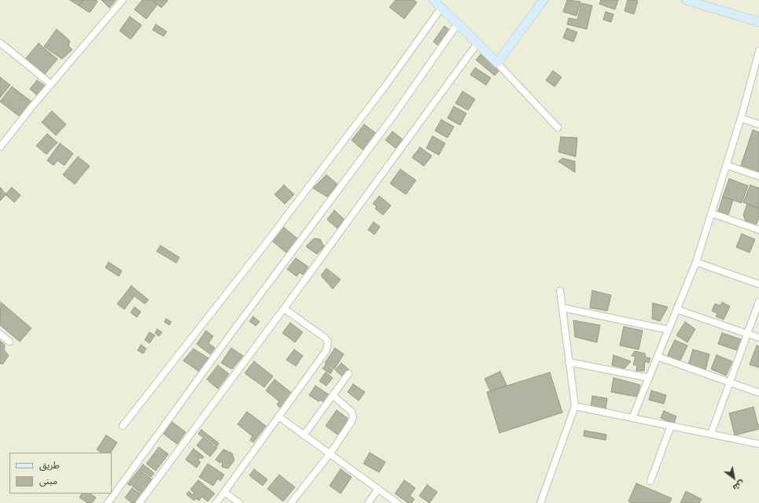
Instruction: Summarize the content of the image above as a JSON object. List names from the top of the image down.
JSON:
{
  "legend": ["طريق", "مبنى"],
  "north": "bottom right"
}
